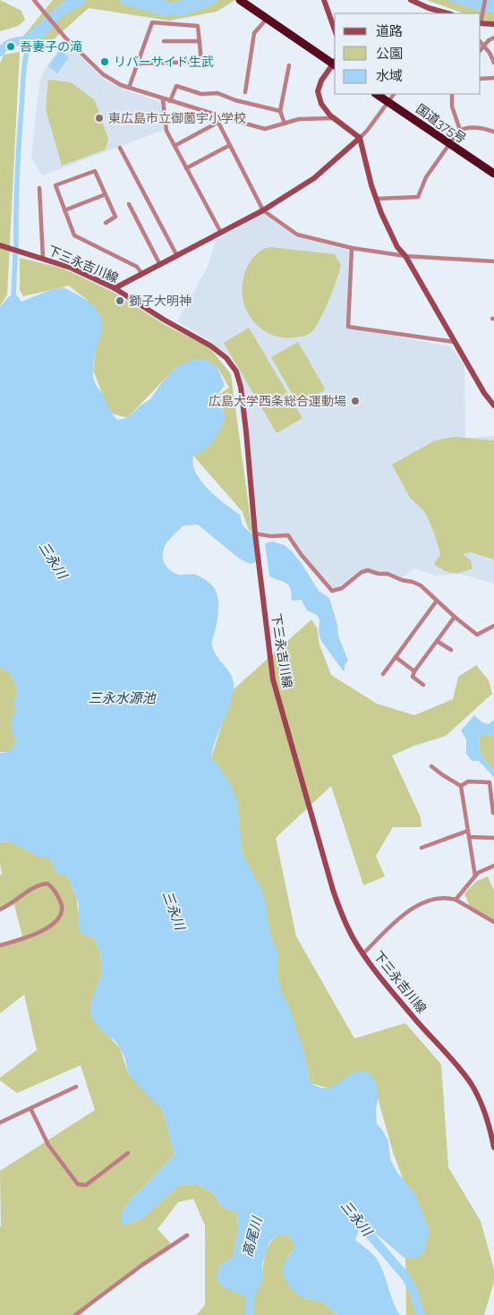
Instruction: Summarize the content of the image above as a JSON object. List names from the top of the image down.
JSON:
{
  "streets": {
    "highway": ["国道375号"],
    "main road": ["下三永吉川線"]
  },
  "water": ["三永川", "三永水源池", "高尾川"],
  "places": [
    "吾妻子の滝",
    "リバーサイド生武",
    "東広島市立御薗宇小学校",
    "獅子大明神",
    "広島大学西条総合運動場"
  ],
  "legend": ["道路", "公園", "水域"]
}
